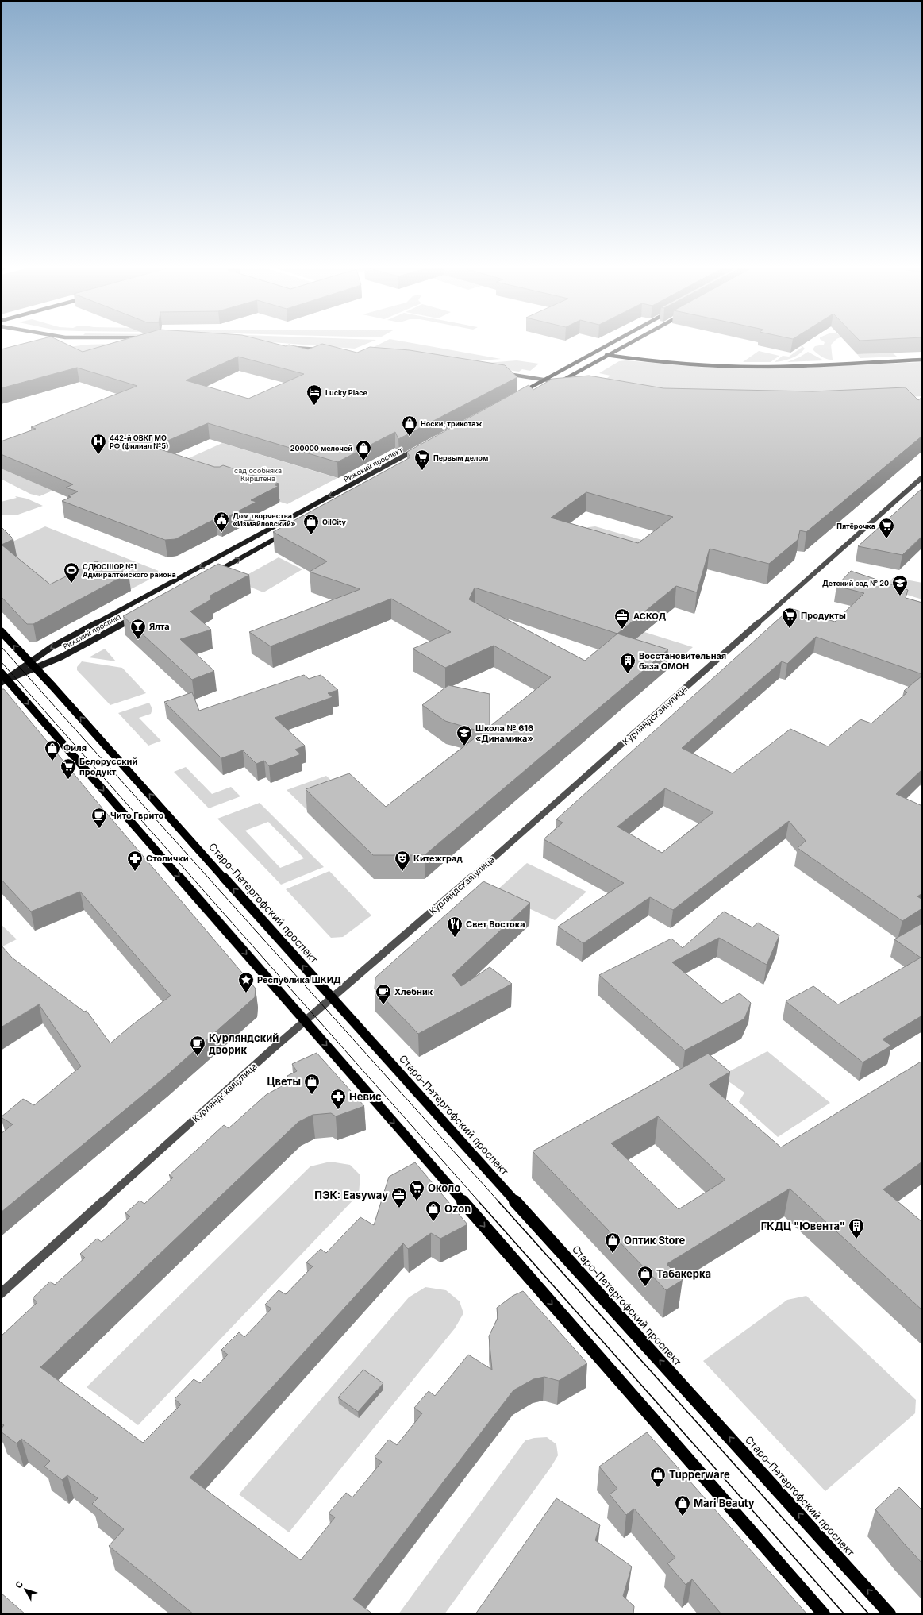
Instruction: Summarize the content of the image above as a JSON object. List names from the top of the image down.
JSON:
{
  "streets": {
    "main road": ["Рижский проспект", "Старо-Петергофский проспект"],
    "street": ["Курляндская улица"]
  },
  "crossings": [
    ["Рижский проспект", "Старо-Петергофский проспект"],
    ["Курляндская улица", "Старо-Петергофский проспект"]
  ],
  "parks": ["сад особняка Кирштена"],
  "places": {
    "hotel": ["Lucky Place"],
    "shop": [
      "Носки, трикотаж",
      "200000 мелочей",
      "OilCity",
      "Филя",
      "Цветы",
      "Ozon",
      "Оптик Store",
      "Табакерка",
      "Tupperware",
      "Mari Beauty"
    ],
    "hospital": ["442-й ОВКГ МО РФ (филиал №5)"],
    "supermarket": [
      "Первым делом",
      "Пятёрочка",
      "Продукты",
      "Белорусский продукт",
      "Около"
    ],
    "public building": ["Дом творчества «Измайловский»"],
    "sports": ["СДЮСШОР №1 Адмиралтейского района"],
    "school or university": ["Детский сад № 20", "Школа № 616 «Динамика»"],
    "office": ["АСКОД", "ПЭК: Easyway"],
    "bar": ["Ялта"],
    "building": ["Восстановительная база ОМОН", "ГКДЦ \"Ювента\""],
    "cafe": ["Чито Гврито", "Хлебник", "Курляндский дворик"],
    "pharmacy": ["Столички", "Невис"],
    "theatre": ["Китежград"],
    "restaurant": ["Свет Востока"],
    "place": ["Республика ШКИД"]
  },
  "north": "top left"
}
